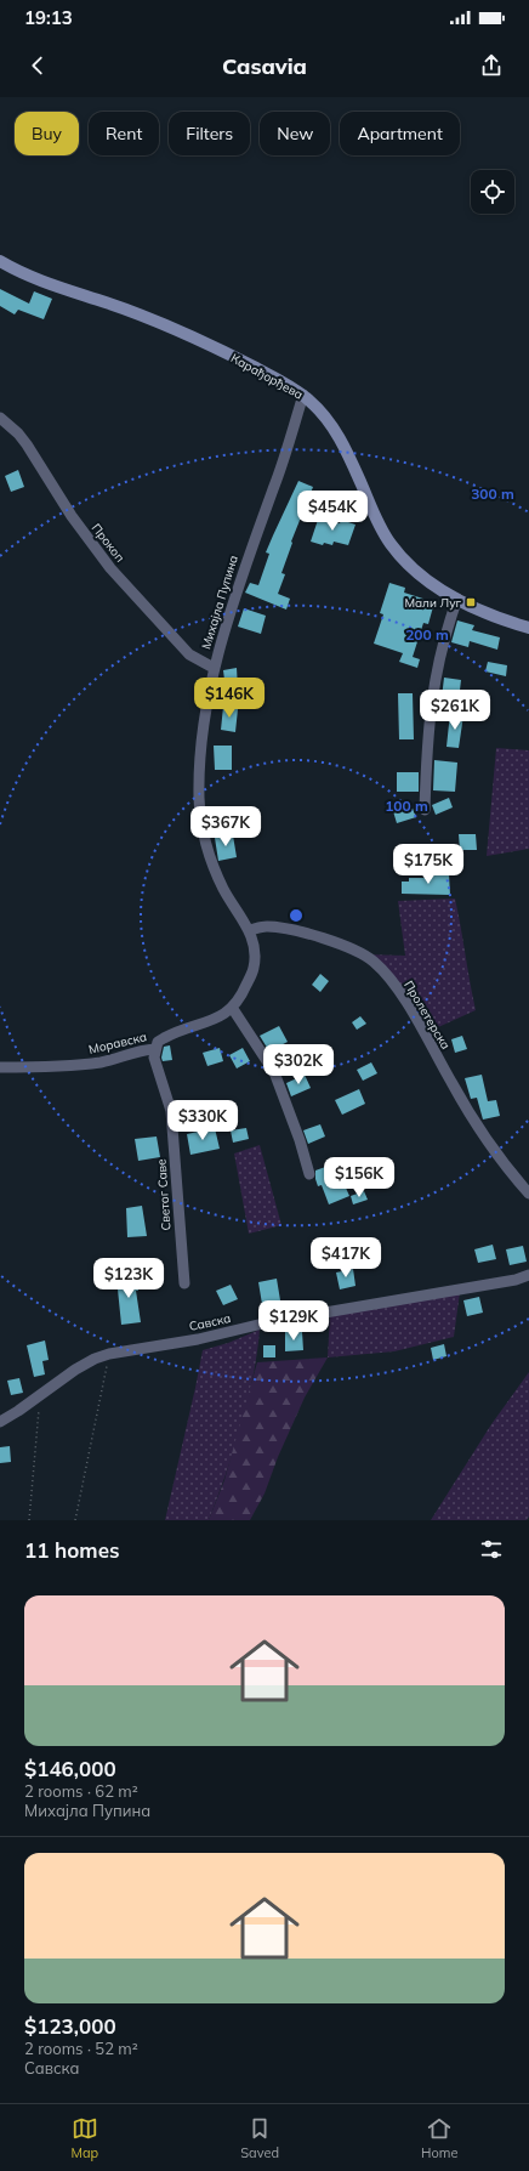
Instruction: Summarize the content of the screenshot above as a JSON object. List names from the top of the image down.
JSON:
{
  "streets": {
    "street": [
      "Карађорђева",
      "Прокоп",
      "Михајла Пупина",
      "Пролетерска",
      "Моравска",
      "Светог Саве",
      "Савска"
    ]
  },
  "crossings": [
    ["Карађорђева", "Михајла Пупина"],
    ["Прокоп", "Михајла Пупина"],
    ["Михајла Пупина", "Пролетерска"],
    ["Моравска", "Светог Саве"]
  ],
  "places": {
    "transit": ["Мали Луг"]
  },
  "page": {
    "status": "19:13",
    "header": "Casavia",
    "chip": [
      "Buy",
      "Rent",
      "Filters",
      "New",
      "Apartment"
    ],
    "price": [
      "$454K",
      "$146K",
      "$261K",
      "$367K",
      "$175K",
      "$302K",
      "$330K",
      "$156K",
      "$417K",
      "$123K",
      "$129K"
    ],
    "heading": "11 homes",
    "list": [
      {
        "name": "$146,000",
        "note": "2 rooms · 62 m² · Михајла Пупина"
      },
      {
        "name": "$123,000",
        "note": "2 rooms · 52 m² · Савска"
      }
    ],
    "tabs": ["Map", "Saved", "Home"]
  },
  "rings": ["300 m", "200 m", "100 m"]
}
